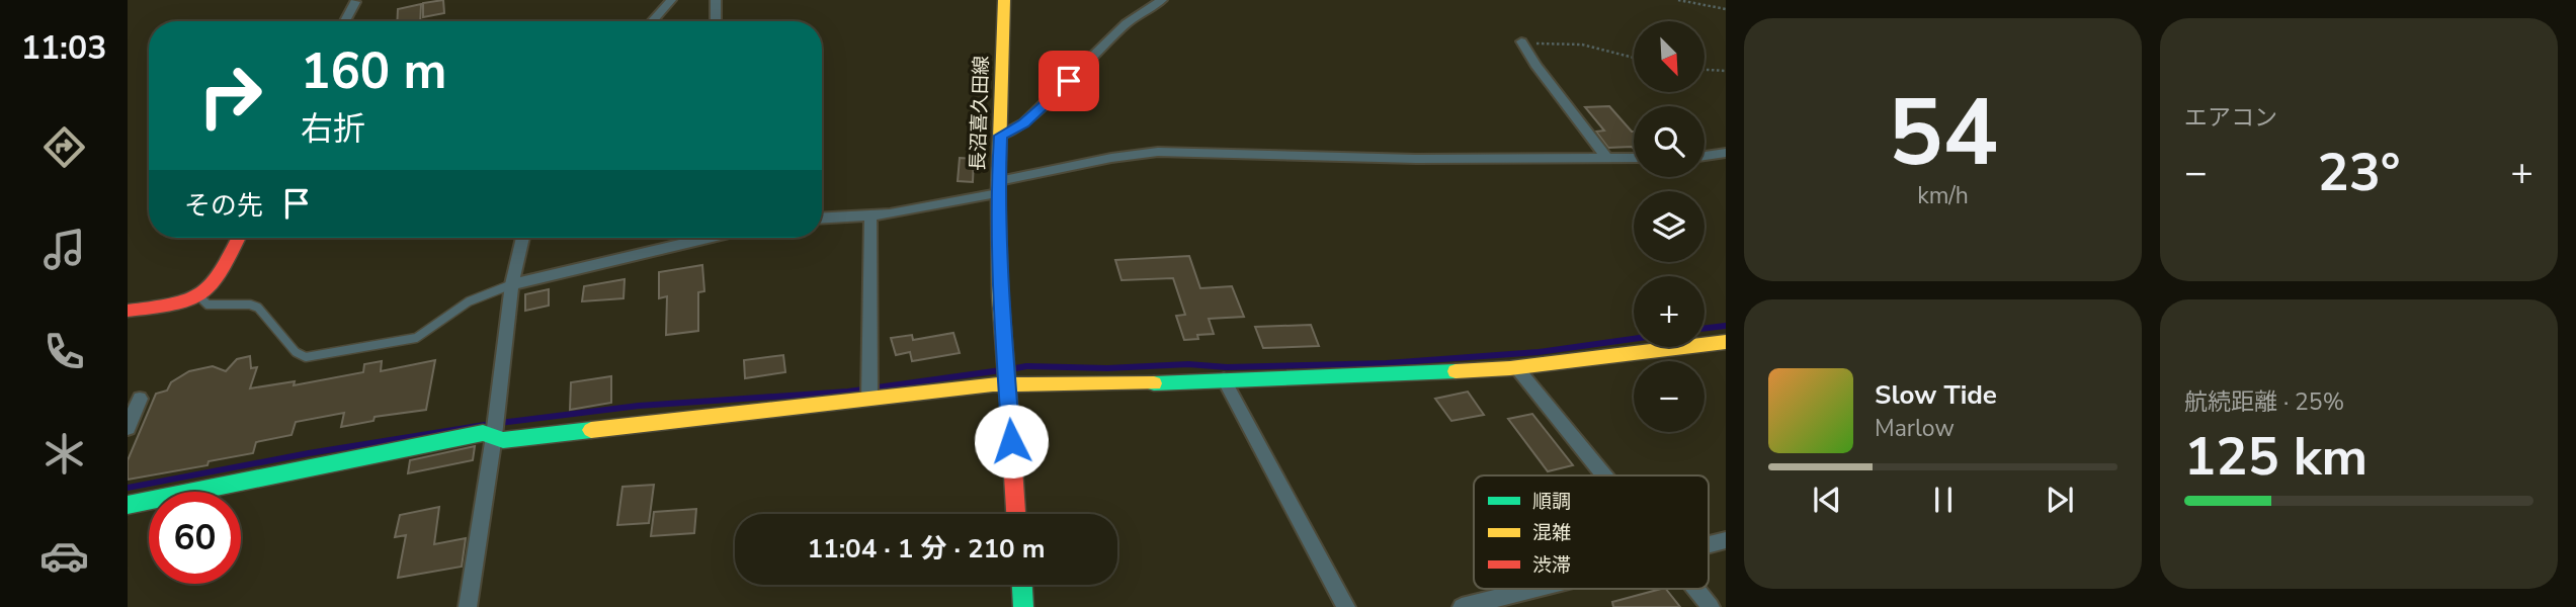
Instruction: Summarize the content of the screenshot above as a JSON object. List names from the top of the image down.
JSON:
{
  "streets": {
    "street": ["長沼喜久田線"]
  },
  "legend": ["順調", "混雑", "渋滞"],
  "north": "bottom right",
  "page": {
    "tabs": "11:03",
    "tile": [
      ["54", "km/h"],
      "エアコン",
      ["航続距離 · 25%", "125 km"]
    ],
    "map_buttons": ["+", "−"],
    "turn": ["160 m", "右折"],
    "heat": ["−", "23°", "+"],
    "then": "その先",
    "song": ["Slow Tide", "Marlow"],
    "limit": "60",
    "trip": "11:04 · 1 分 · 210 m"
  }
}
